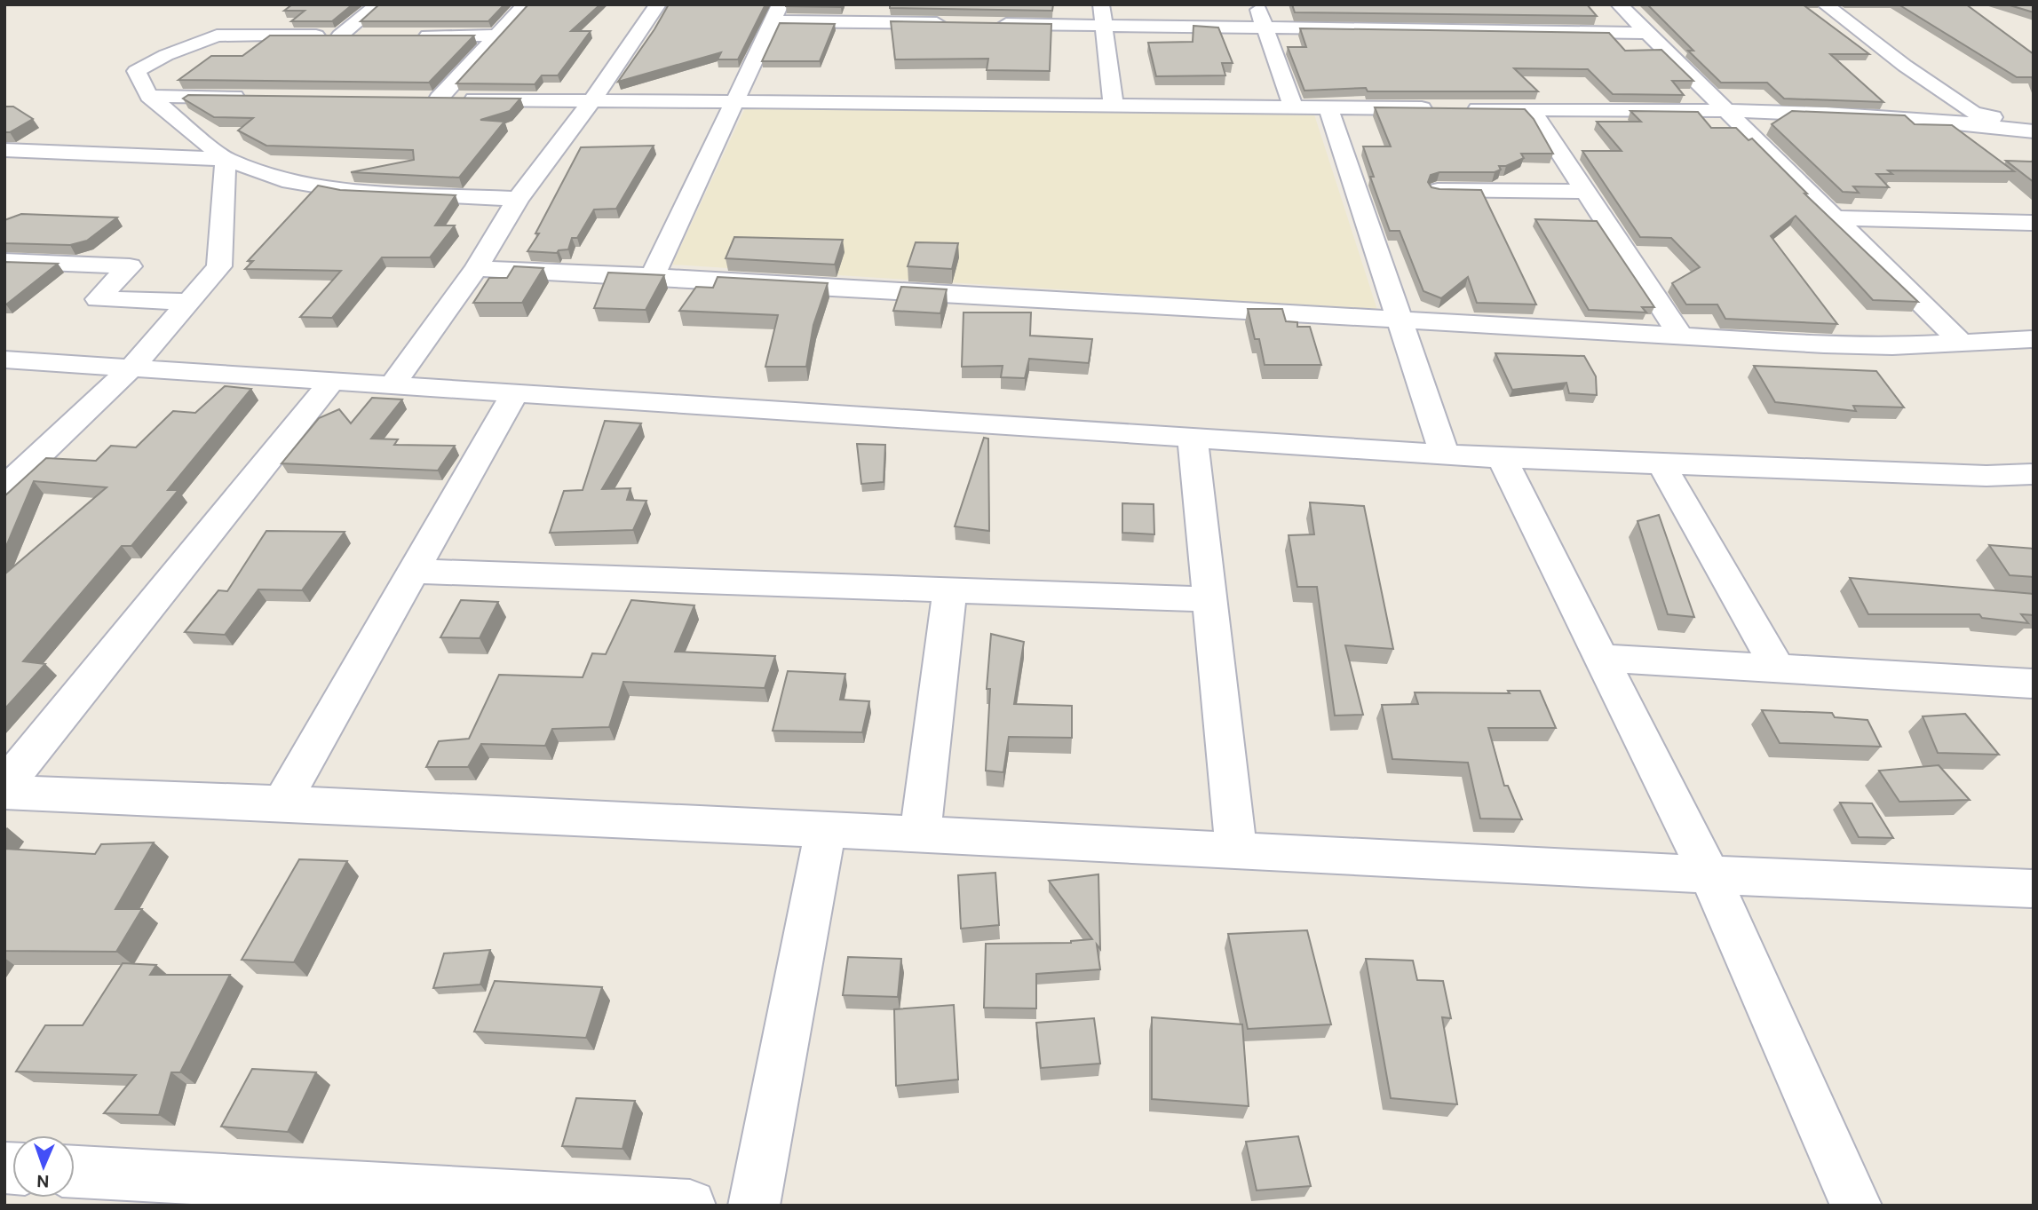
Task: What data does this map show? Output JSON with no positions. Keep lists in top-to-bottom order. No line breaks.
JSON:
{"north":"bottom"}
